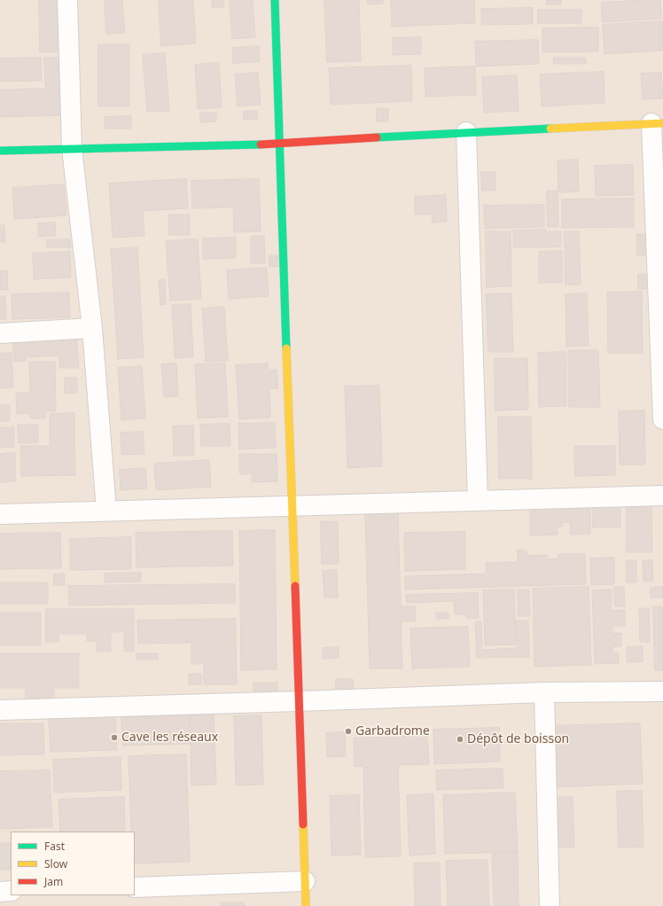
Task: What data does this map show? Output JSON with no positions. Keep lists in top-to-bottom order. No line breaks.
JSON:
{"places":["Garbadrome","Cave les réseaux","Dépôt de boisson"],"legend":["Fast","Slow","Jam"]}
